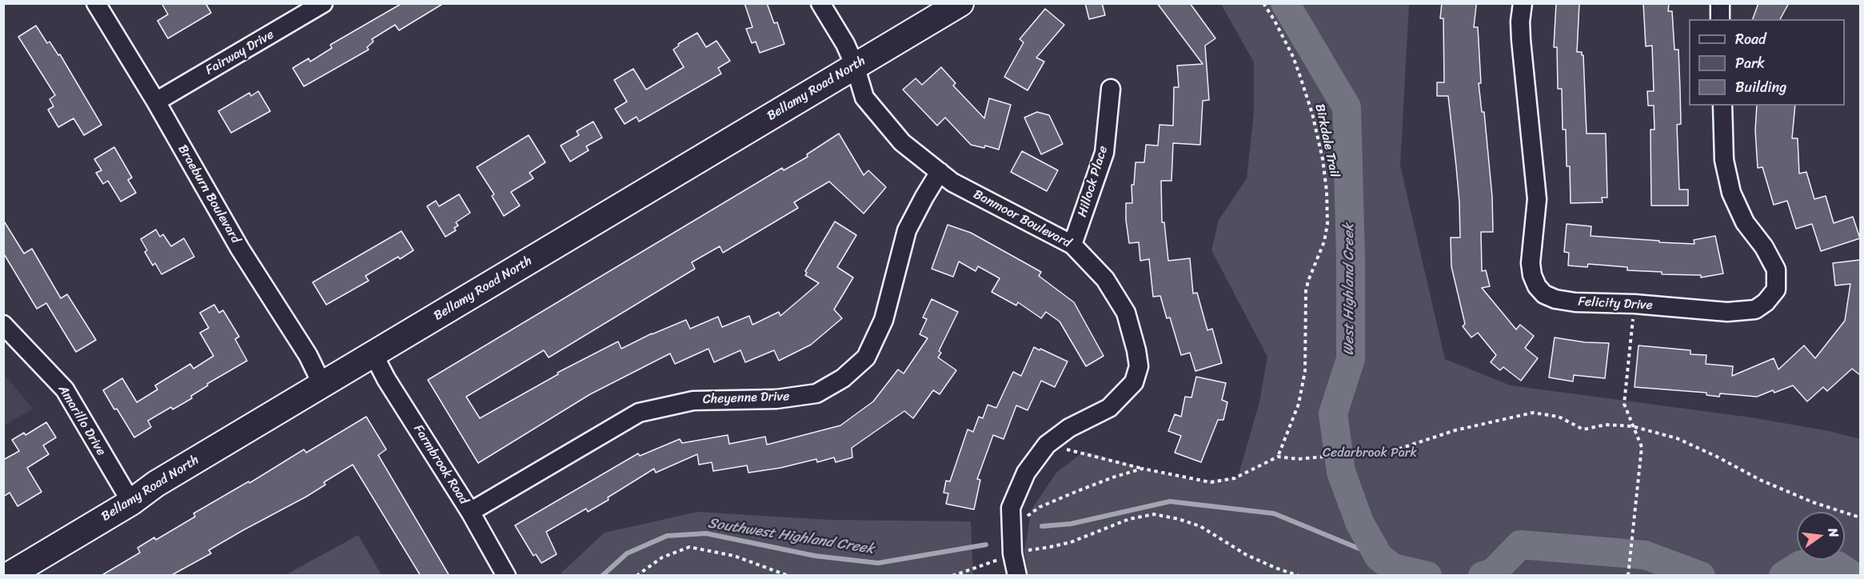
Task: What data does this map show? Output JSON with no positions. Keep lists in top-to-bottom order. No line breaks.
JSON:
{"streets":{"street":["Fairway Drive","Bellamy Road North","Hillock Place","Braeburn Boulevard","Banmoor Boulevard","Felicity Drive","Cheyenne Drive","Amarillo Drive","Farmbrook Road"],"path":["Birkdale Trail"]},"crossings":[["Fairway Drive","Braeburn Boulevard"],["Bellamy Road North","Braeburn Boulevard"],["Bellamy Road North","Banmoor Boulevard"],["Bellamy Road North","Amarillo Drive"],["Bellamy Road North","Farmbrook Road"],["Hillock Place","Banmoor Boulevard"],["Banmoor Boulevard","Cheyenne Drive"],["Cheyenne Drive","Farmbrook Road"]],"water":["West Highland Creek","Southwest Highland Creek"],"parks":["Cedarbrook Park"],"legend":["Road","Park","Building"],"north":"right"}
